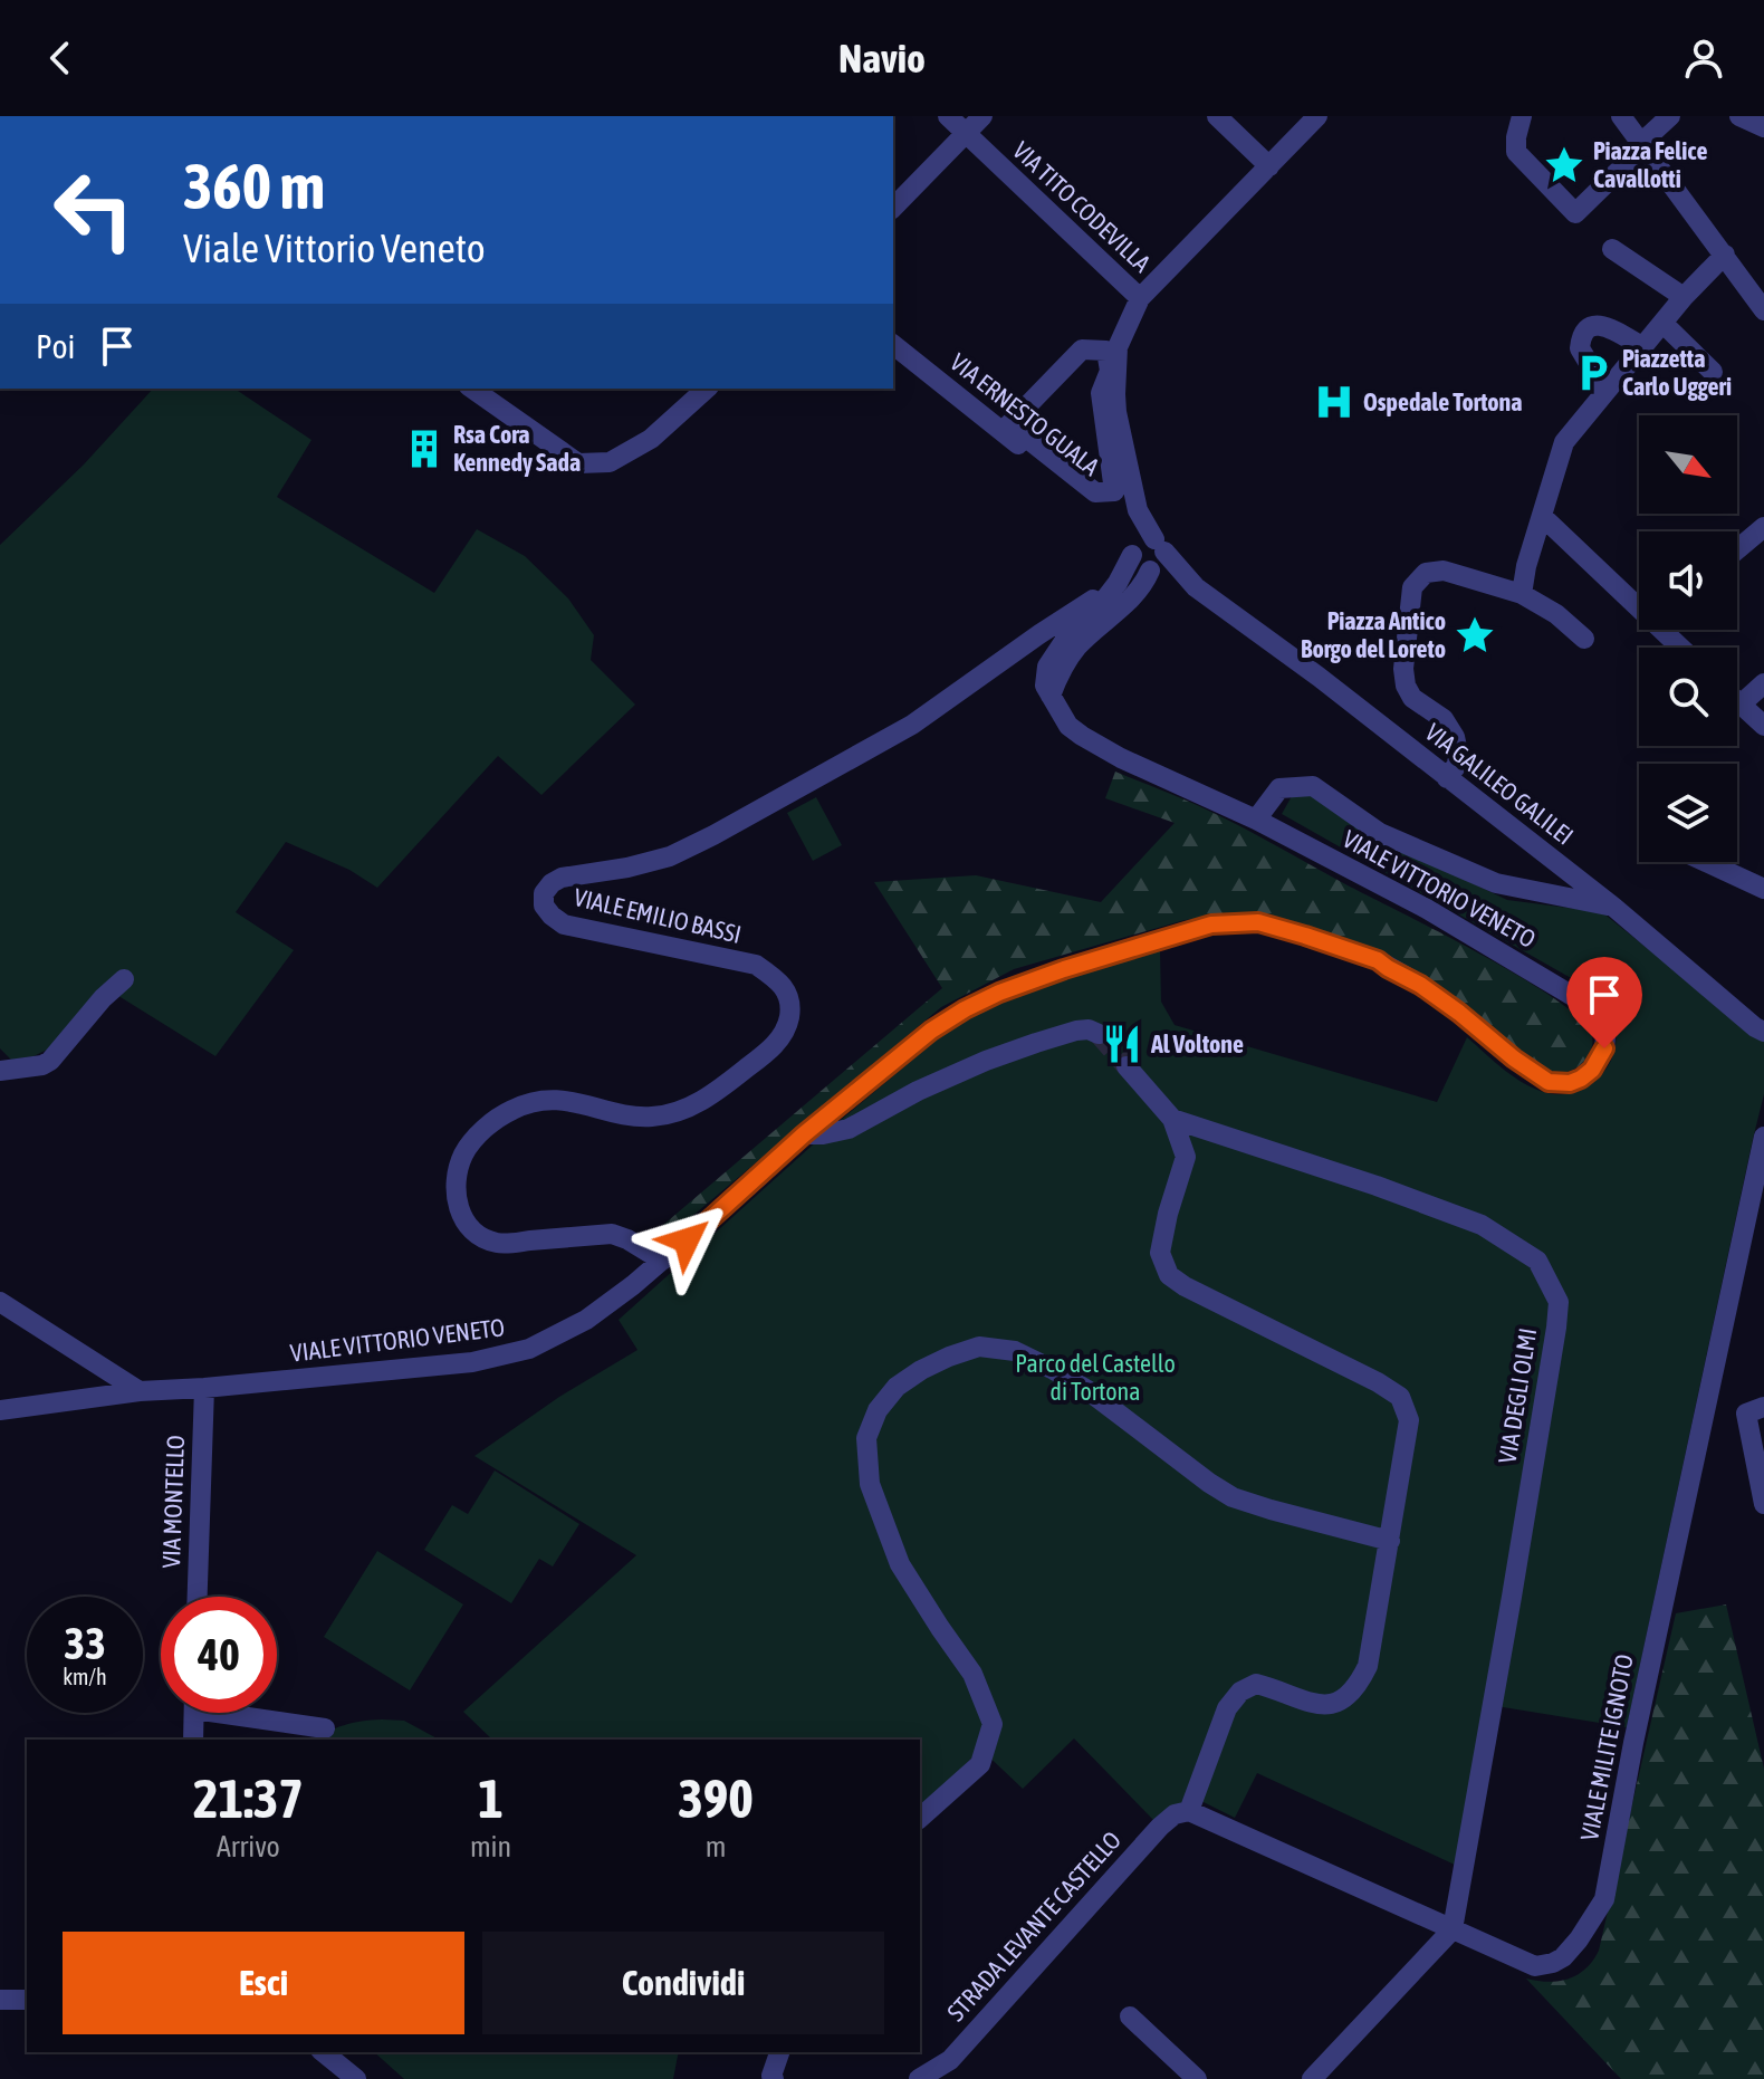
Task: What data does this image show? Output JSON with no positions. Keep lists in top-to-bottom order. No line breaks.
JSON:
{"streets":{"street":["VIA TITO CODEVILLA","VIA ERNESTO GUALA","VIA GALILEO GALILEI","VIALE VITTORIO VENETO","VIALE EMILIO BASSI","VIA DEGLI OLMI","VIA MONTELLO","VIALE MILITE IGNOTO","STRADA LEVANTE CASTELLO"]},"crossings":[["VIALE VITTORIO VENETO","VIALE EMILIO BASSI"],["VIALE VITTORIO VENETO","VIA MONTELLO"],["VIA DEGLI OLMI","VIALE MILITE IGNOTO"],["VIALE MILITE IGNOTO","STRADA LEVANTE CASTELLO"]],"parks":["Parco del Castello di Tortona"],"places":{"place":["Piazza Felice Cavallotti","Piazza Antico Borgo del Loreto"],"parking":["Piazzetta Carlo Uggeri"],"hospital":["Ospedale Tortona"],"building":["Rsa Cora Kennedy Sada"],"restaurant":["Al Voltone"]},"north":"bottom right","page":{"header":"Navio","turn":["360 m","Viale Vittorio Veneto"],"then":"Poi","speed":"33 km/h","limit":"40","eta":["21:37","Arrivo","1","min","390","m"],"buttons":["Esci","Condividi"]}}
